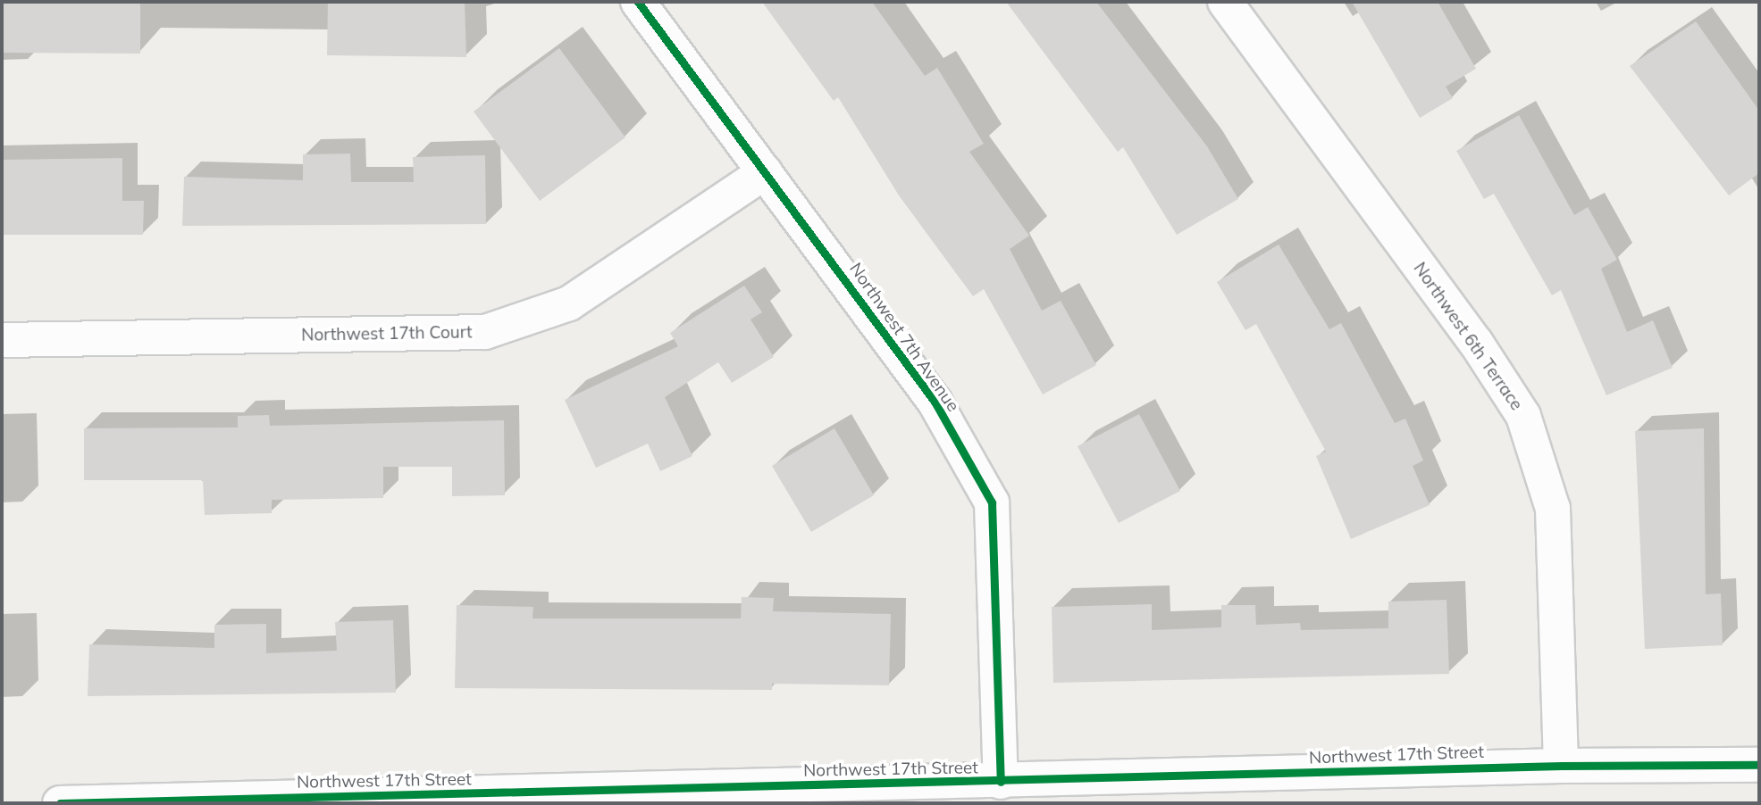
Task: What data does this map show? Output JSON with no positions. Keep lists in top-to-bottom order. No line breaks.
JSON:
{"streets":{"street":["Northwest 17th Court","Northwest 6th Terrace","Northwest 7th Avenue","Northwest 17th Street"]},"crossings":[["Northwest 17th Court","Northwest 7th Avenue"],["Northwest 6th Terrace","Northwest 17th Street"],["Northwest 7th Avenue","Northwest 17th Street"]]}
